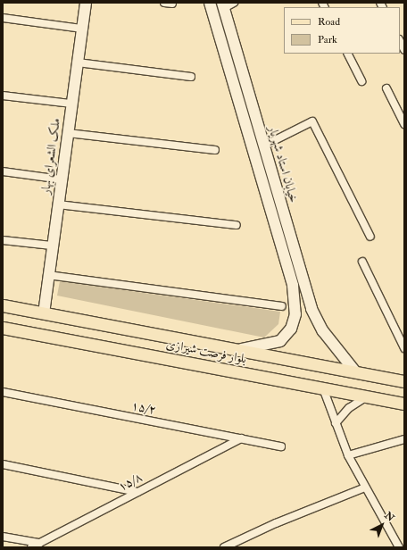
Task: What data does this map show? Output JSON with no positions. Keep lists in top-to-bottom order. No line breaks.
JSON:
{"streets":{"main road":["بلوار فرصت شیرازی"],"street":["ملک الشعرای بهار","خیابان استاد شهریار","۱۵/۲","۱۵/۸"]},"crossings":[["ملک الشعرای بهار","بلوار فرصت شیرازی"],["خیابان استاد شهریار","بلوار فرصت شیرازی"],["۱۵/۲","۱۵/۸"]],"legend":["Road","Park"],"north":"top right"}
